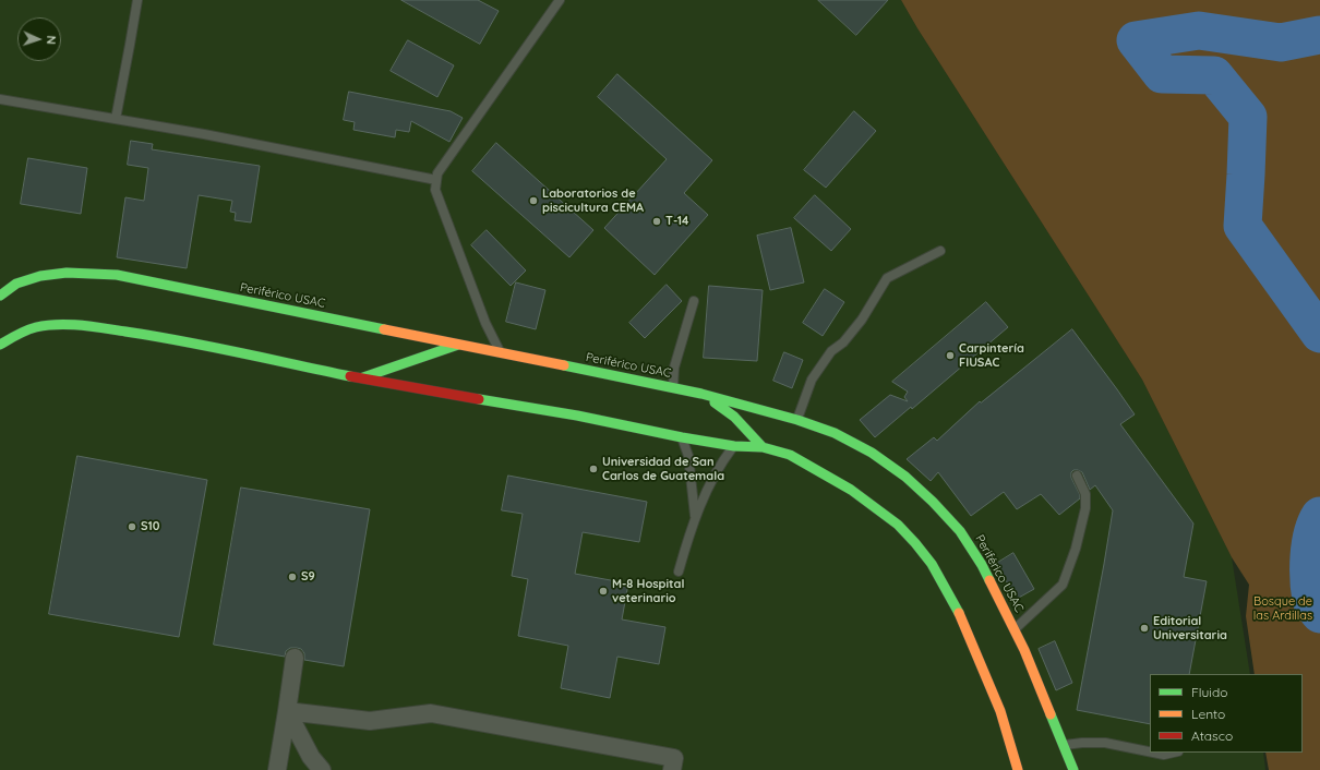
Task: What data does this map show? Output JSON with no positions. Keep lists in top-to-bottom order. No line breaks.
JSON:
{"streets":{"street":["Periférico USAC"]},"parks":["Bosque de las Ardillas"],"places":["Laboratorios de piscicultura CEMA","T-14","Carpintería FIUSAC","Universidad de San Carlos de Guatemala","S10","S9","M-8 Hospital veterinario","Editorial Universitaria"],"legend":["Fluido","Lento","Atasco"],"north":"right"}
